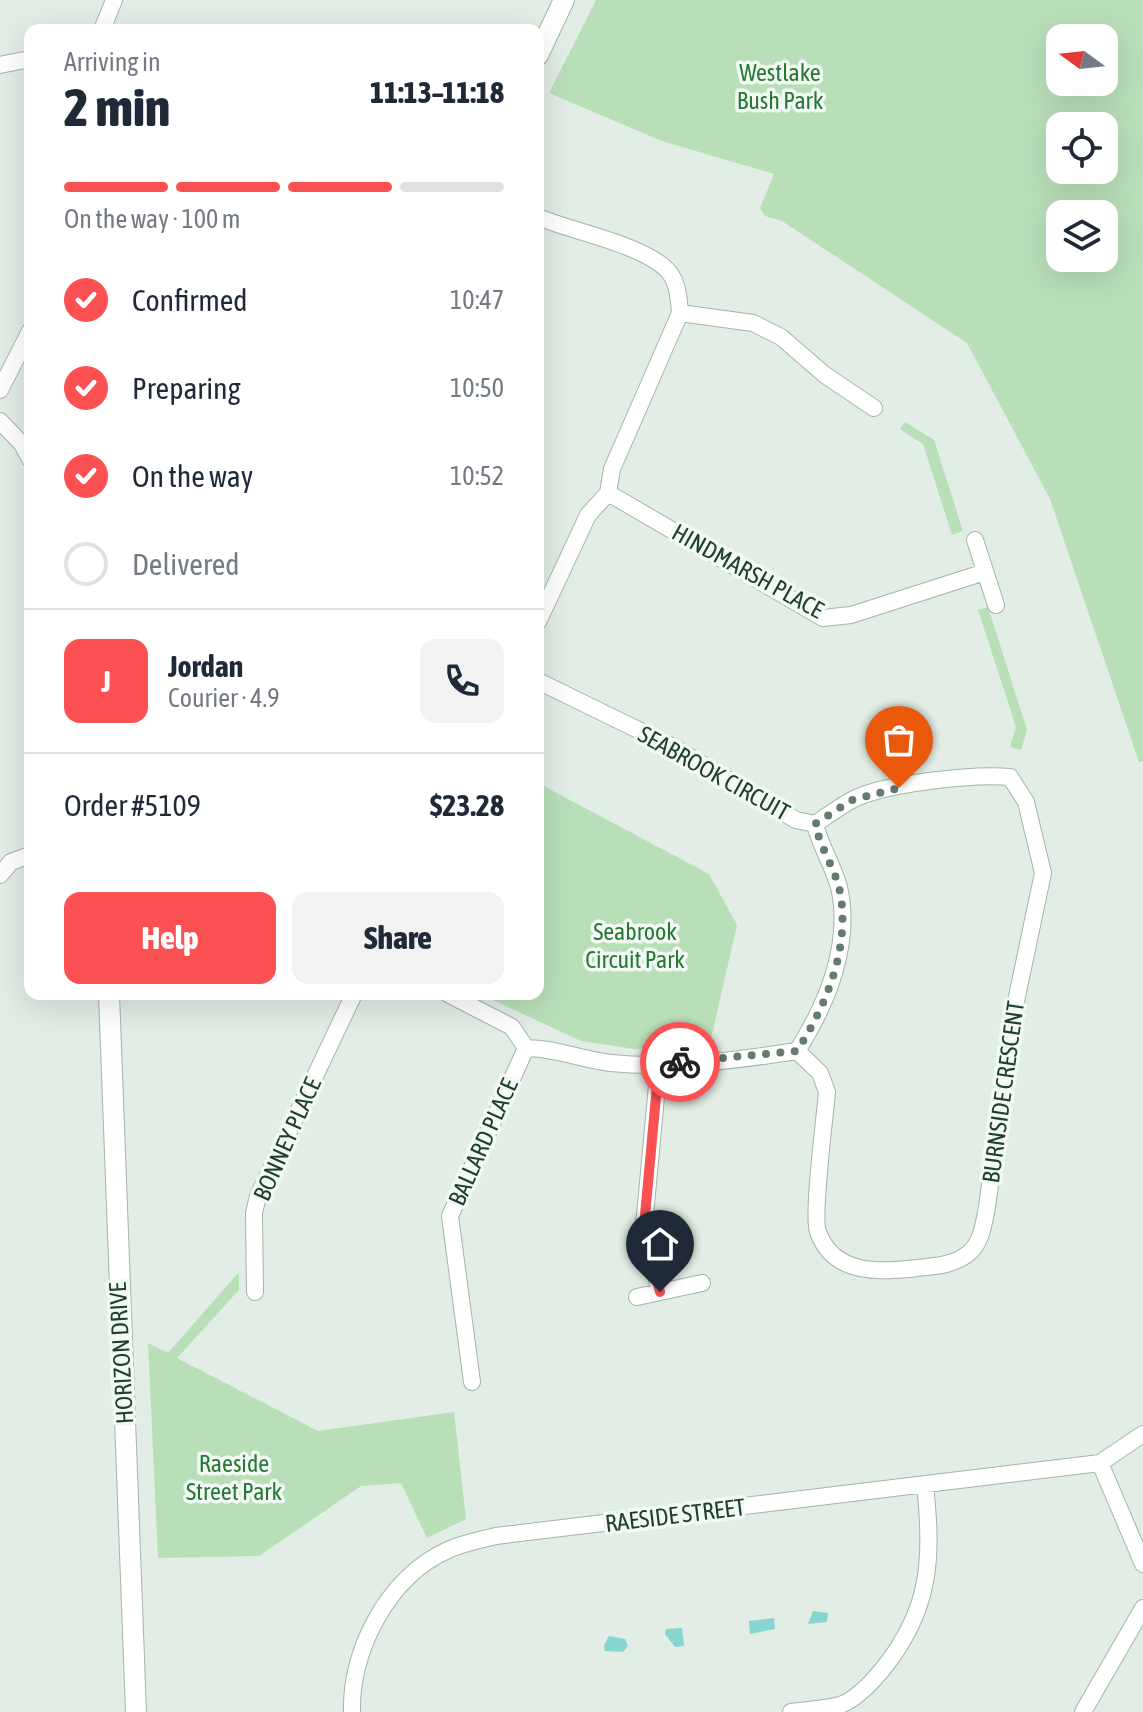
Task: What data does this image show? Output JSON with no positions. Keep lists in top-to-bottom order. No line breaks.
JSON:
{"streets":{"street":["HINDMARSH PLACE","SEABROOK CIRCUIT","BURNSIDE CRESCENT","BONNEY PLACE","BALLARD PLACE","HORIZON DRIVE","RAESIDE STREET"]},"crossings":[["SEABROOK CIRCUIT","BURNSIDE CRESCENT"]],"parks":["Westlake Bush Park","Seabrook Circuit Park","Raeside Street Park"],"north":"left","page":{"heading":["2 min","Arriving in","11:13–11:18"],"panel":["Jordan","Courier · 4.9","Order #5109","$23.28"],"bar":"On the way · 100 m","list":[["Confirmed","10:47"],["Preparing","10:50"],["On the way","10:52"],"Delivered"],"round":"J","buttons":["Help","Share"]}}
